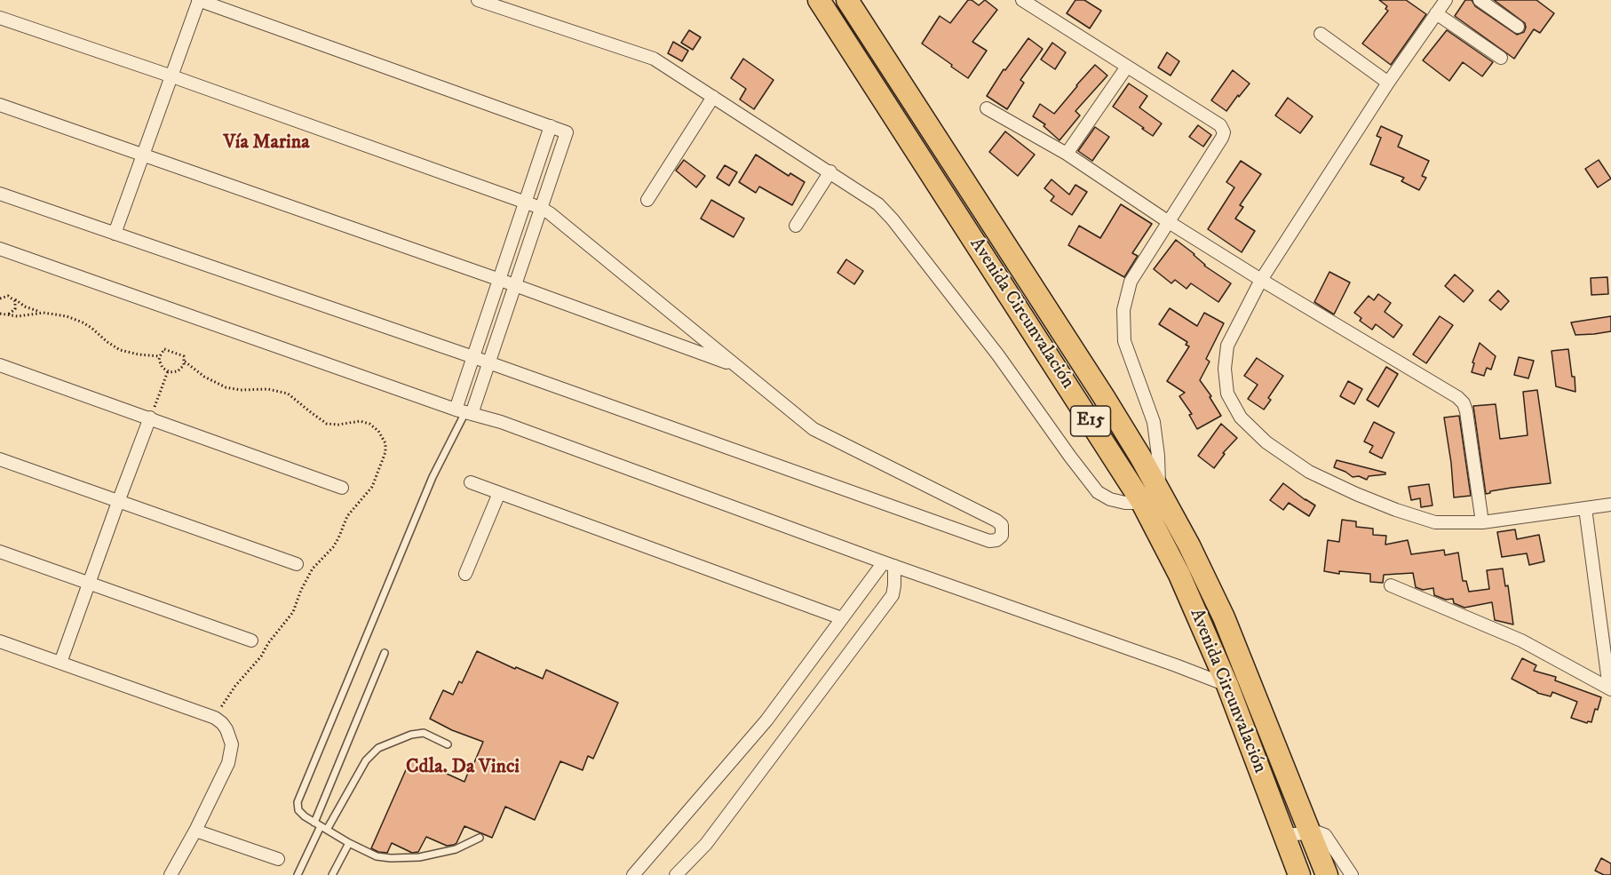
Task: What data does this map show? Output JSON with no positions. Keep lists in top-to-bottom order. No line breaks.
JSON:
{"streets":{"highway":["Avenida Circunvalación","E15"]},"districts":["Vía Marina","Cdla. Da Vinci"]}
